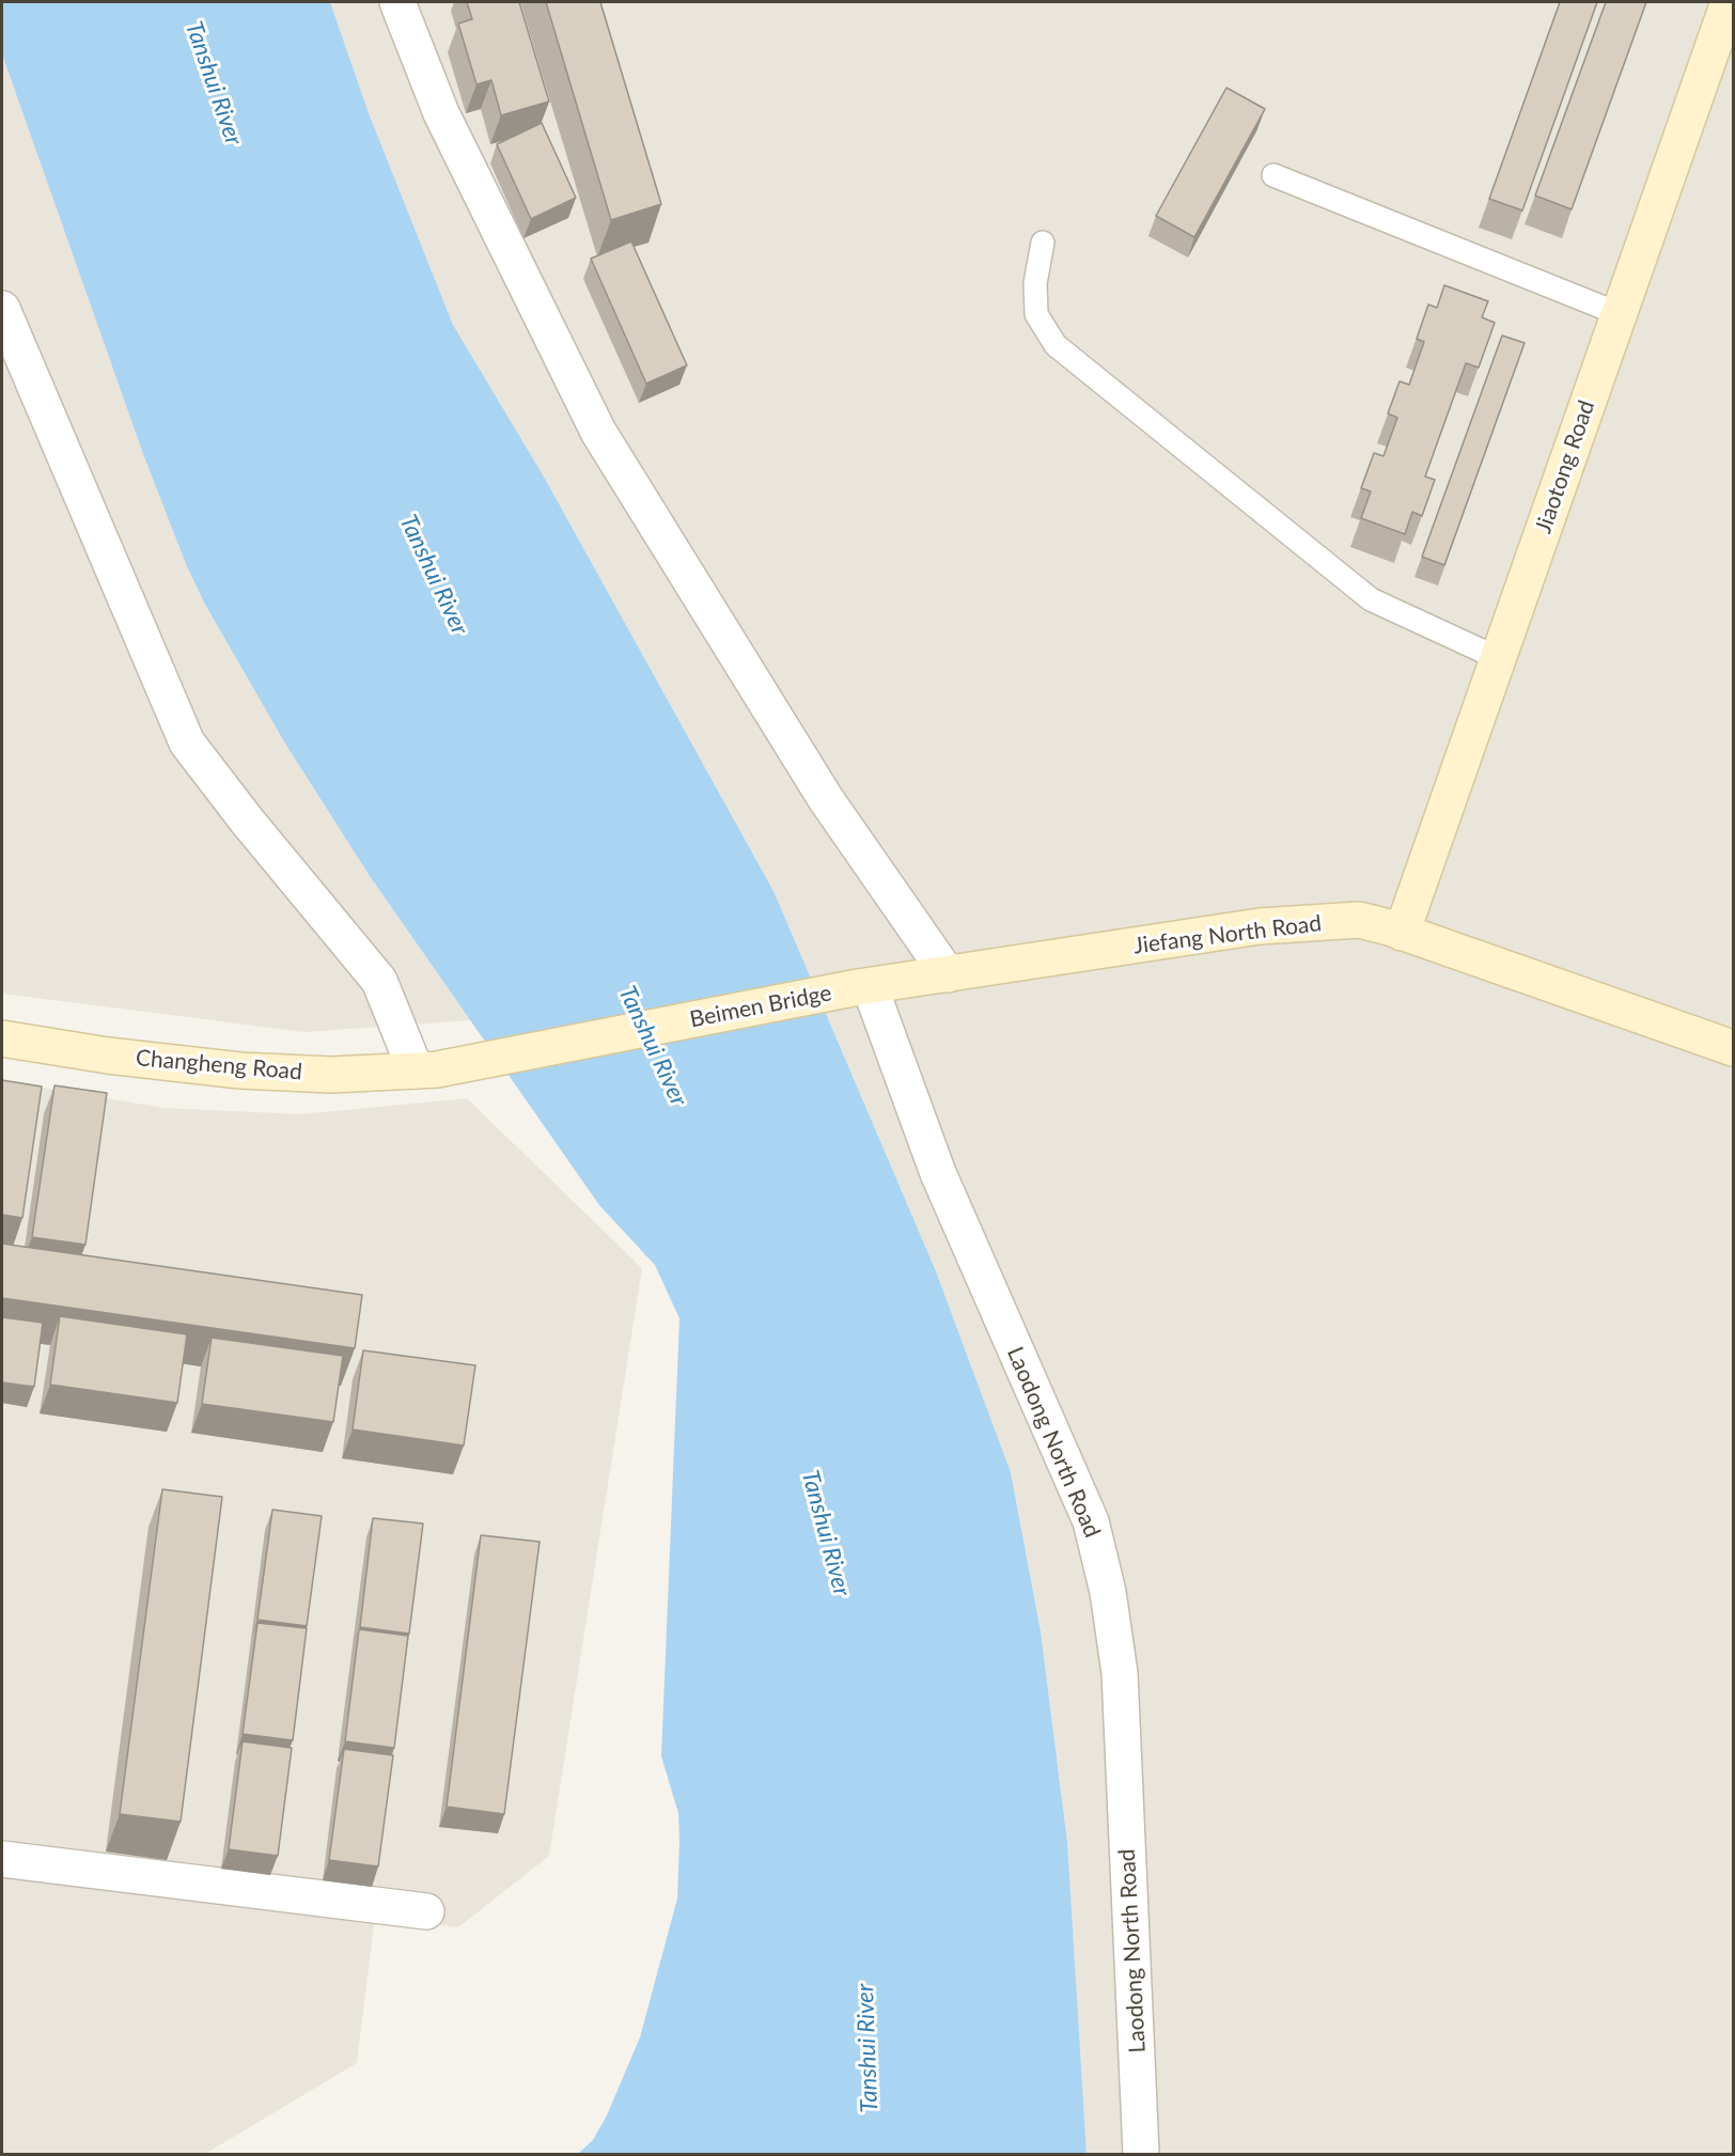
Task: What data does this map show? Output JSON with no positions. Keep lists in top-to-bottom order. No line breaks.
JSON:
{"streets":{"street":["Jiaotong Road","Jiefang North Road","Beimen Bridge","Changheng Road","Laodong North Road"]},"crossings":[["Jiaotong Road","Jiefang North Road"],["Jiefang North Road","Beimen Bridge"],["Jiefang North Road","Laodong North Road"],["Beimen Bridge","Changheng Road"],["Beimen Bridge","Laodong North Road"]],"water":["Tanshui River"]}
